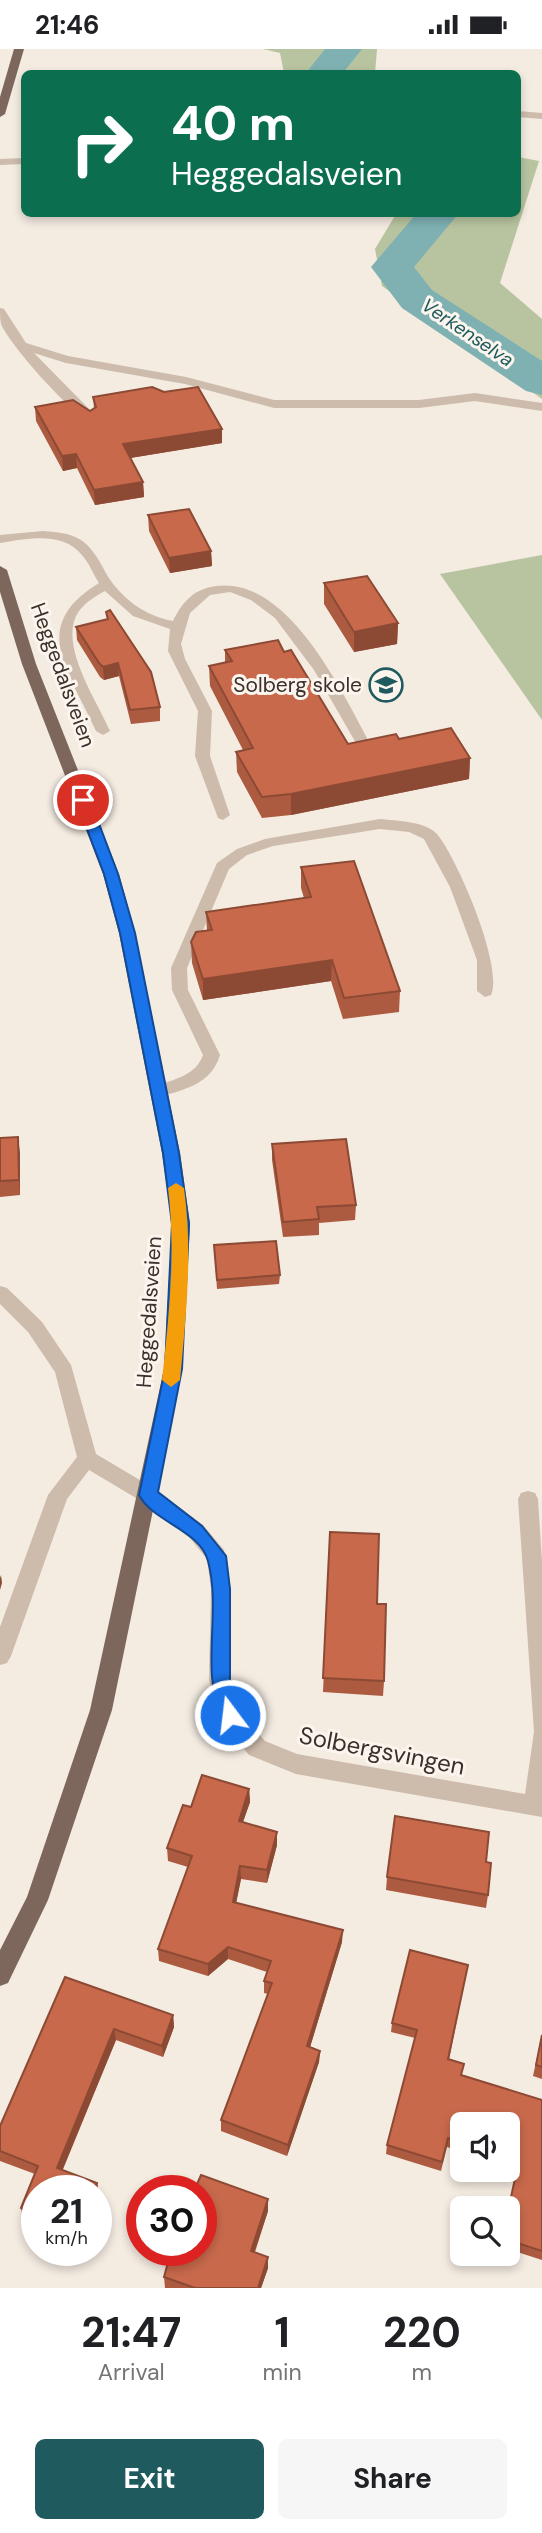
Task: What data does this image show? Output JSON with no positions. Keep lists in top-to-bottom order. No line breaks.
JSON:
{"streets":{"main road":["Heggedalsveien"],"street":["Solbergsvingen"]},"crossings":[["Heggedalsveien","Solbergsvingen"]],"water":["Verkenselva"],"places":{"school or university":["Solberg skole"]},"page":{"status":"21:46","turn":["40 m","Heggedalsveien"],"speed":"21 km/h","limit":"30","eta":["21:47","Arrival","1","min","220","m"],"buttons":["Exit","Share"]}}
